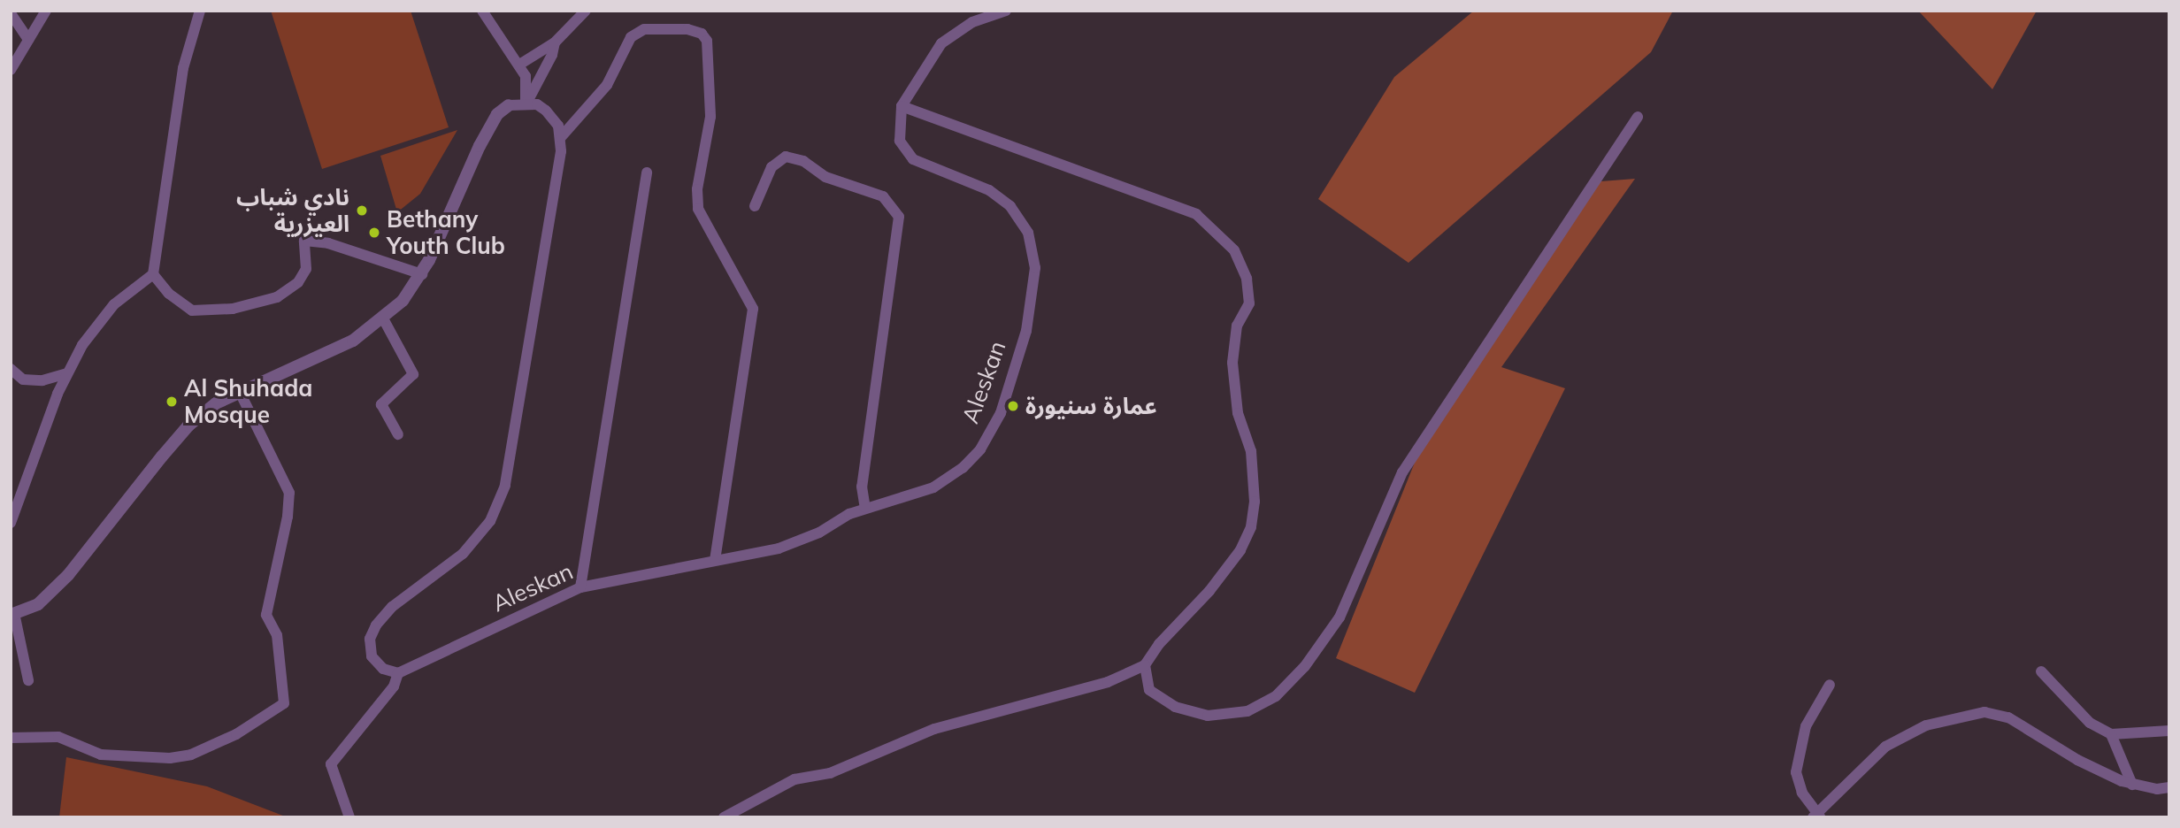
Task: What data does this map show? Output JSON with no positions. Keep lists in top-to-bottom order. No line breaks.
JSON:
{"streets":{"street":["Aleskan"]},"places":["نادي شباب العيزرية","Bethany Youth Club","Al Shuhada Mosque","عمارة سنيورة"]}
